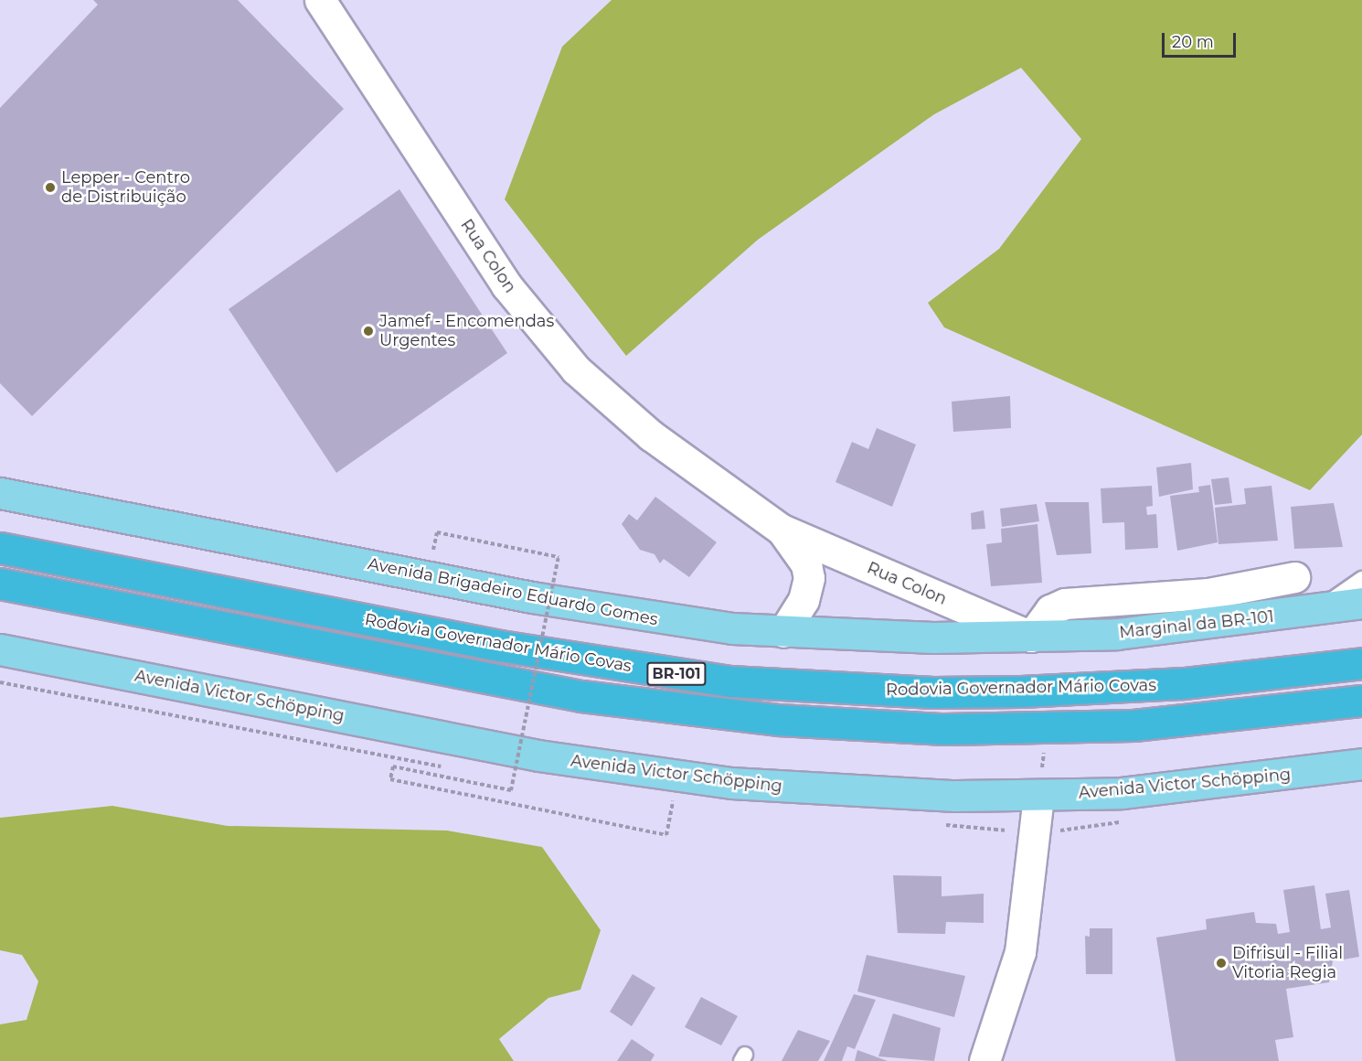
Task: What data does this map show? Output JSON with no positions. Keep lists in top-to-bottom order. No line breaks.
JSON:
{"streets":{"highway":["Rodovia Governador Mário Covas","BR-101"],"main road":["Avenida Brigadeiro Eduardo Gomes","Marginal da BR-101","Avenida Victor Schöpping"],"street":["Rua Colon"]},"crossings":[["Rua Colon","Avenida Brigadeiro Eduardo Gomes"],["Rua Colon","Marginal da BR-101"],["Avenida Brigadeiro Eduardo Gomes","Marginal da BR-101"]],"places":["Lepper - Centro de Distribuição","Jamef - Encomendas Urgentes","Difrisul - Filial Vitoria Regia"],"scale_bar":"20 m"}
